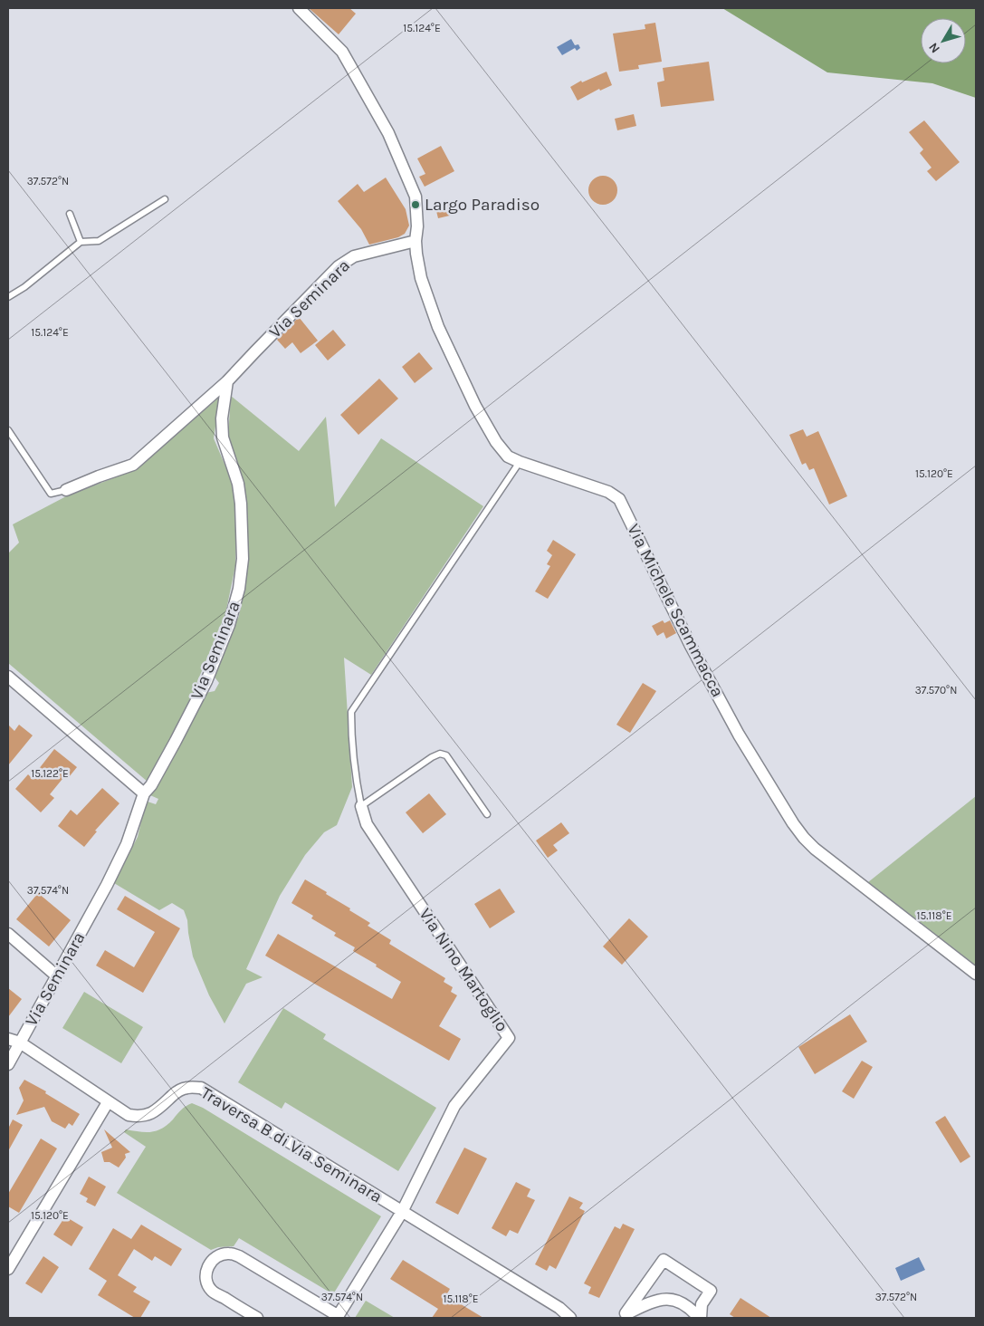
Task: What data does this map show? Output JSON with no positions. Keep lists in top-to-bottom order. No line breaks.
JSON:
{"streets":{"street":["Via Seminara","Via Michele Scammacca","Via Nino Martoglio","Traversa B di Via Seminara"]},"crossings":[["Via Seminara","Via Michele Scammacca"],["Via Seminara","Traversa B di Via Seminara"],["Via Nino Martoglio","Traversa B di Via Seminara"]],"places":["Largo Paradiso"],"north":"bottom left","coordinates":["15.124°E","37.572°N","15.120°E","37.570°N","15.122°E","37.574°N","15.118°E"]}
